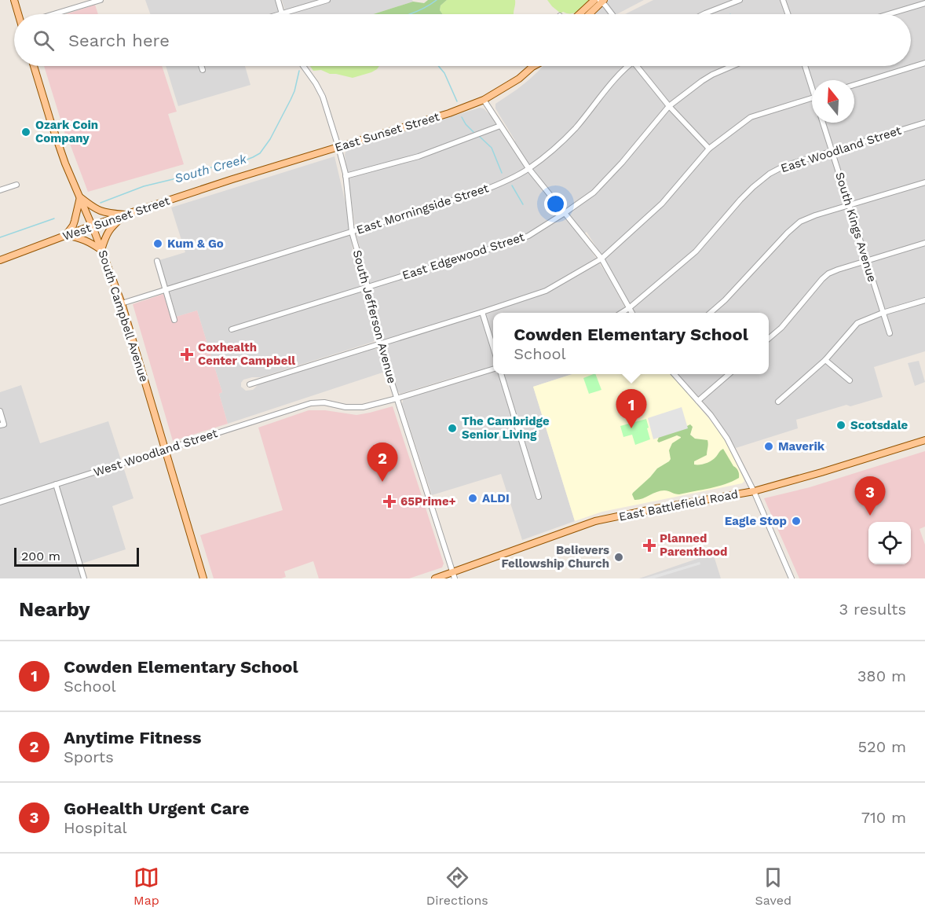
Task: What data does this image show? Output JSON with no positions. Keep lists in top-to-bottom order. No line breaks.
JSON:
{"streets":{"main road":["East Sunset Street","West Sunset Street","South Campbell Avenue","East Battlefield Road"],"street":["East Woodland Street","East Morningside Street","South Kings Avenue","East Edgewood Street","South Jefferson Avenue","West Woodland Street"]},"crossings":[["East Sunset Street","West Sunset Street"],["East Sunset Street","South Jefferson Avenue"],["East Woodland Street","South Kings Avenue"],["East Morningside Street","South Campbell Avenue"],["East Morningside Street","South Jefferson Avenue"],["West Sunset Street","South Campbell Avenue"],["East Edgewood Street","South Jefferson Avenue"],["South Campbell Avenue","West Woodland Street"],["South Jefferson Avenue","West Woodland Street"],["South Jefferson Avenue","East Battlefield Road"]],"water":["South Creek"],"places":{"other":["Ozark Coin Company","Kum & Go","Scotsdale","The Cambridge Senior Living","Maverik","ALDI","Eagle Stop","Believers Fellowship Church"],"health":["Coxhealth Center Campbell","65Prime+","Planned Parenthood"]},"scale_bar":"200 m","north":"top","page":{"search":"Search here","popup":["Cowden Elementary School","School"],"pins":["1","2","3"],"scale":"200 m","heading":["Nearby","3 results"],"list":[{"mark":"1","name":"Cowden Elementary School","note":"School","value":"380 m"},{"mark":"2","name":"Anytime Fitness","note":"Sports","value":"520 m"},{"mark":"3","name":"GoHealth Urgent Care","note":"Hospital","value":"710 m"}],"nav":["Map","Directions","Saved"]}}
